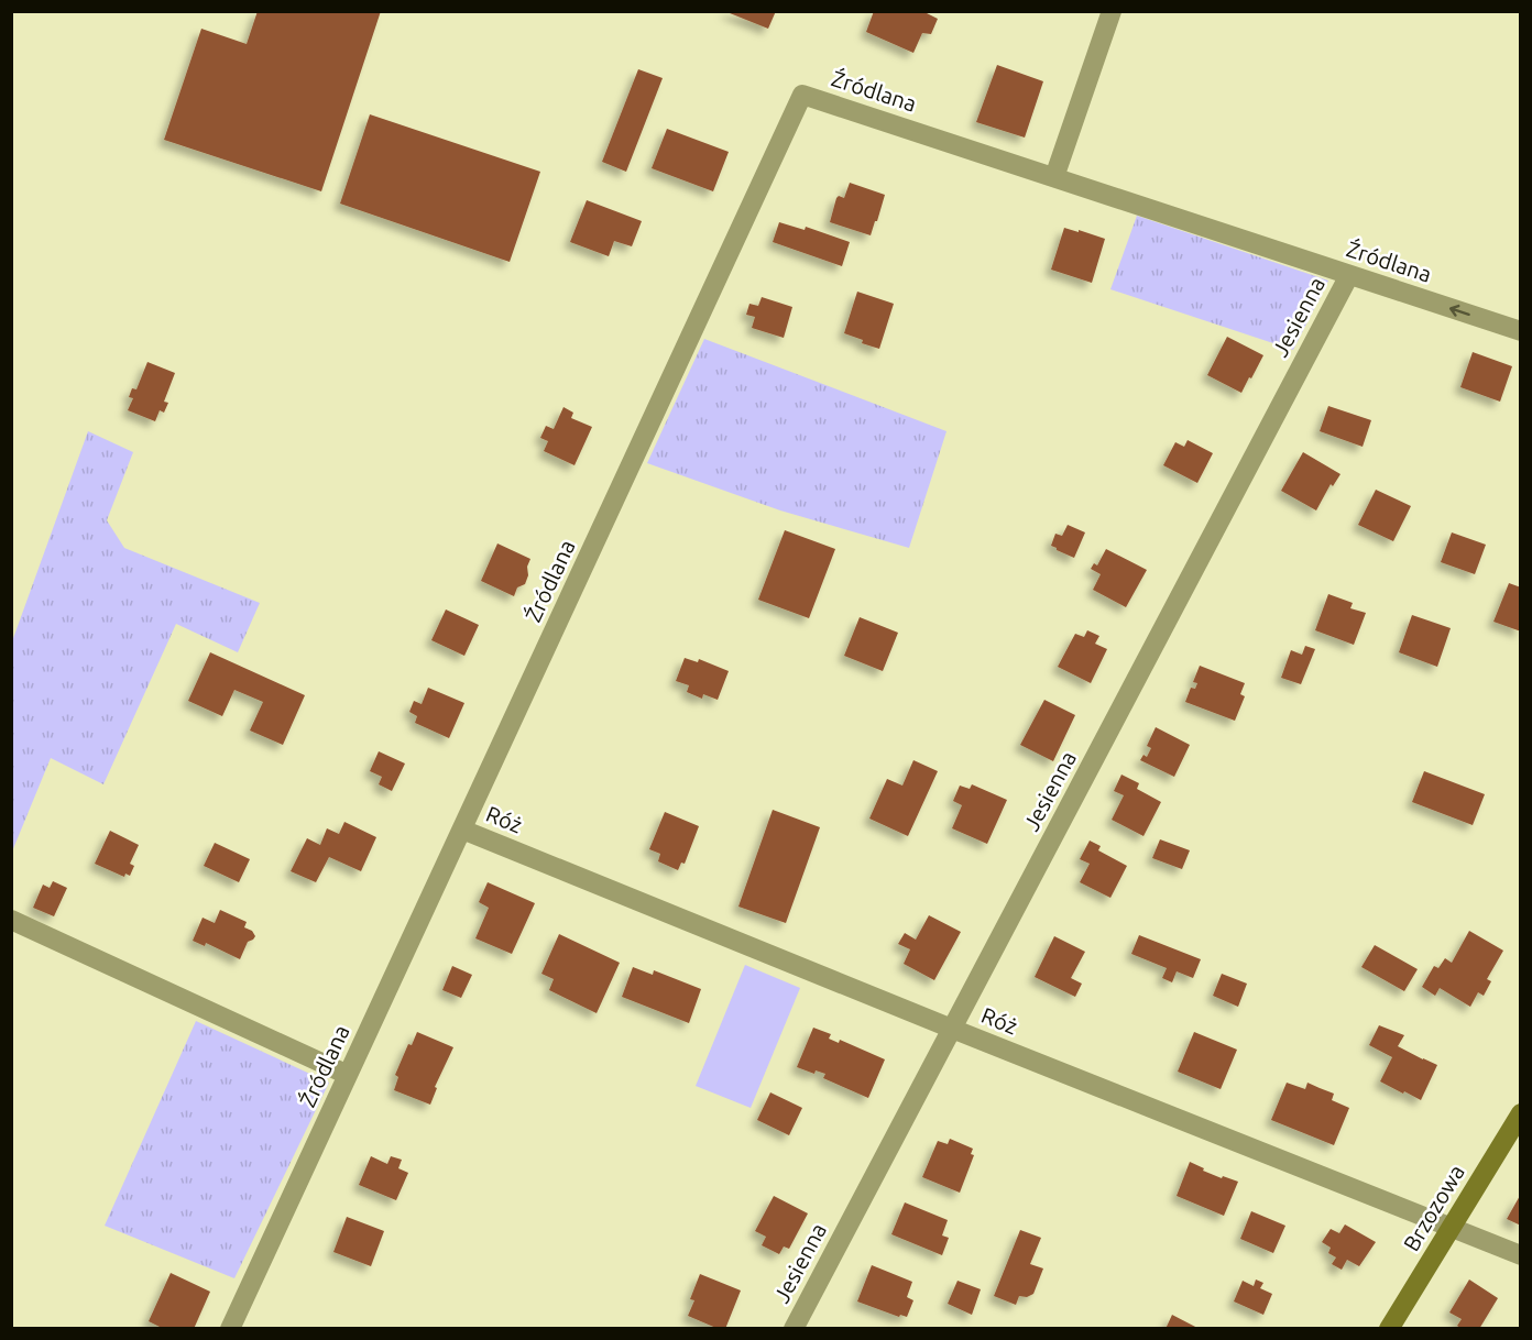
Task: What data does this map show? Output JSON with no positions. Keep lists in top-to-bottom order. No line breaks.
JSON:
{"streets":{"street":["Źródlana","Jesienna","Róż","Brzozowa"]},"crossings":[["Źródlana","Jesienna"],["Źródlana","Róż"],["Jesienna","Róż"],["Róż","Brzozowa"]]}
